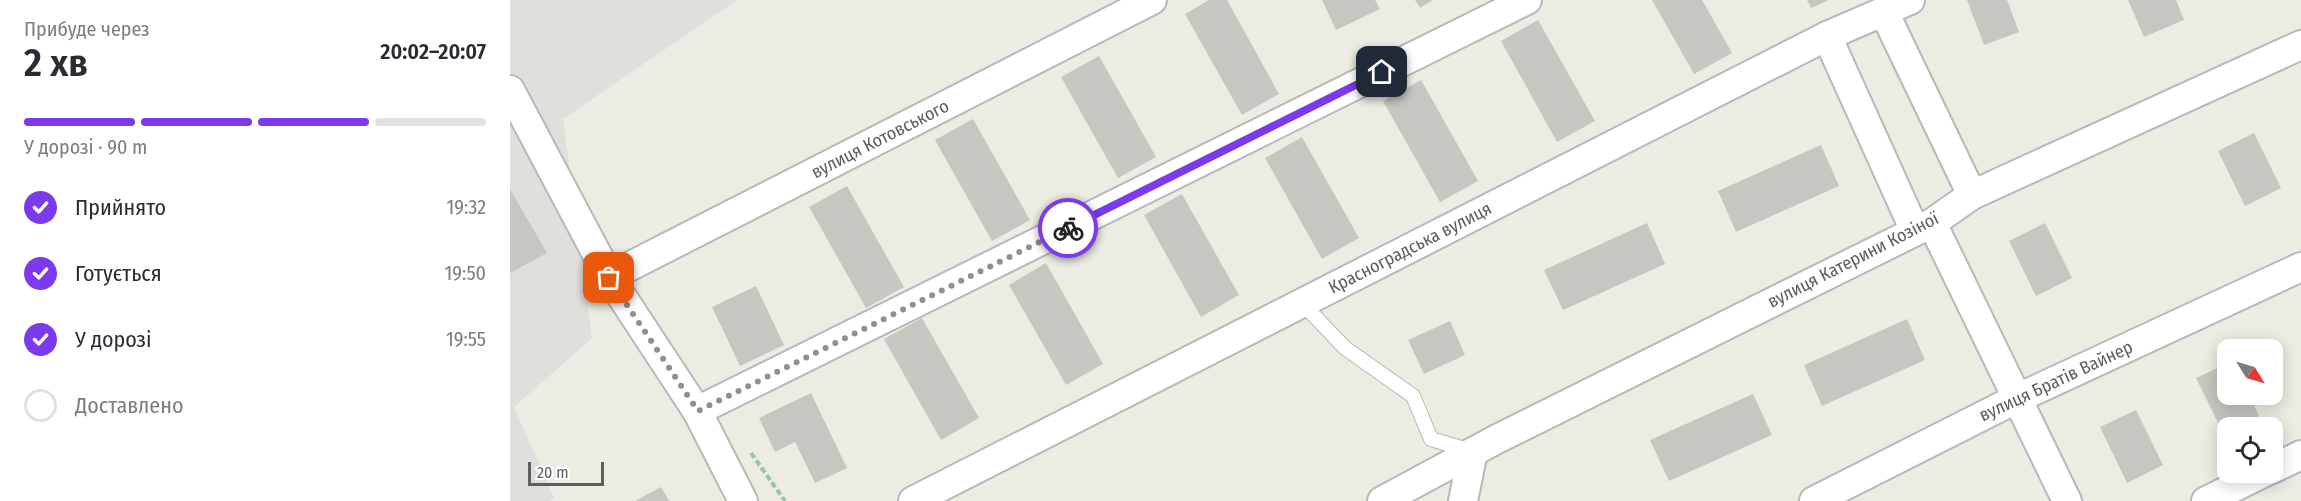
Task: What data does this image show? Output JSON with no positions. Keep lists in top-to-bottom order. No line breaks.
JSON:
{"streets":{"street":["вулиця Котовського","Красноградська вулиця","вулиця Катерини Козіної","вулиця Братів Вайнер"]},"scale_bar":"20 m","north":"bottom right","page":{"heading":["2 хв","Прибуде через","20:02–20:07"],"bar":"У дорозі · 90 m","list":[["Прийнято","19:32"],["Готується","19:50"],["У дорозі","19:55"],"Доставлено"],"scale":"20 m"}}
